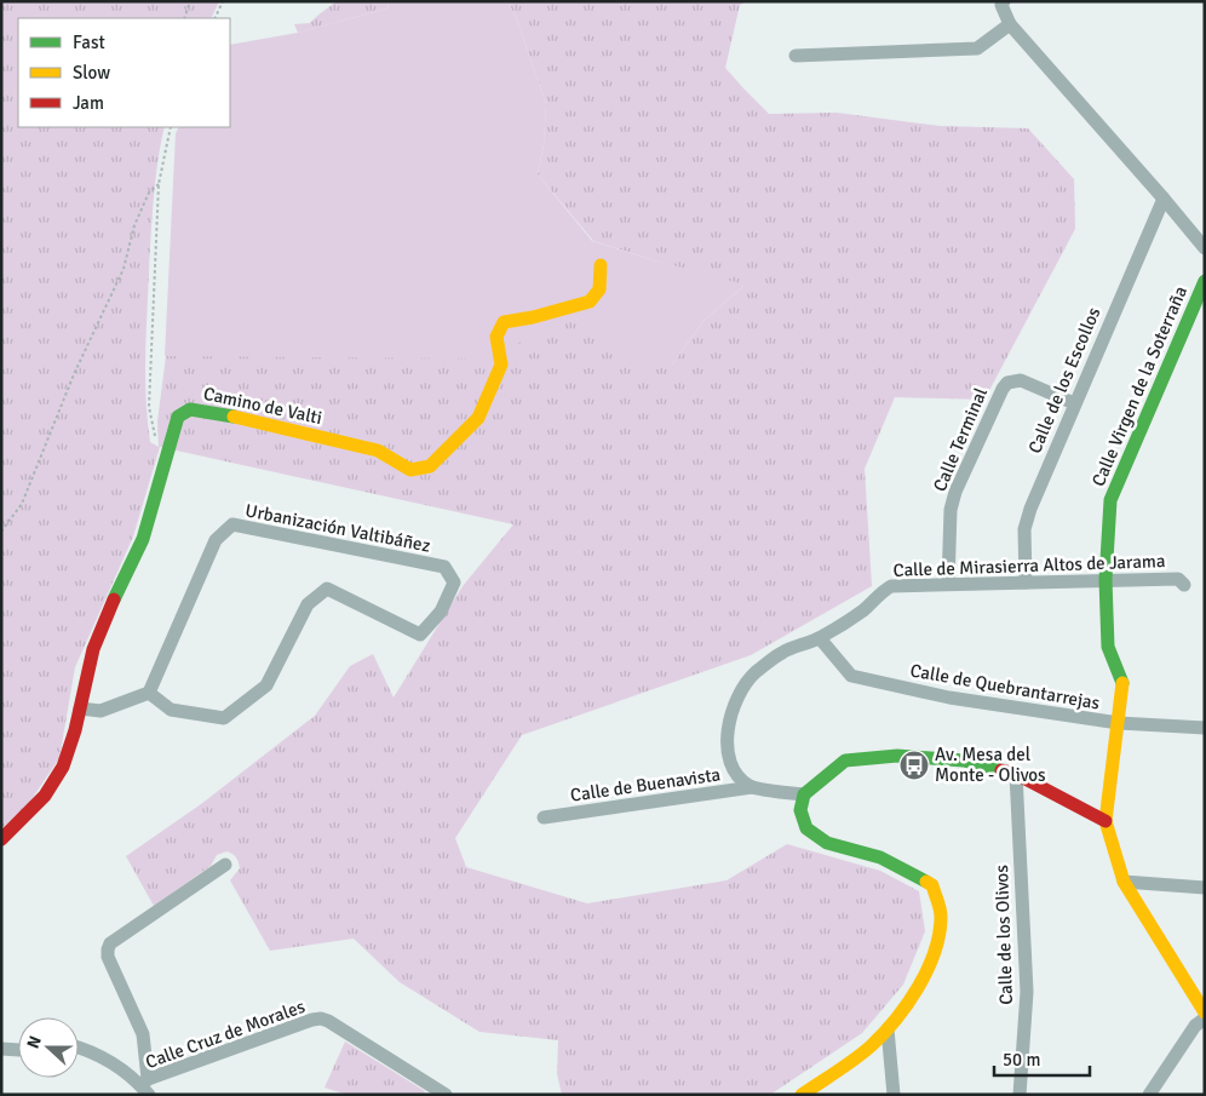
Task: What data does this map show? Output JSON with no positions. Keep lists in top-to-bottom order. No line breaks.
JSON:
{"streets":{"street":["Calle de los Escollos","Calle Virgen de la Soterraña","Camino de Valti","Calle Terminal","Urbanización Valtibáñez","Calle de Mirasierra Altos de Jarama","Calle de Quebrantarrejas","Calle de Buenavista","Calle de los Olivos","Calle Cruz de Morales"]},"crossings":[["Calle de los Escollos","Calle Terminal"],["Calle de los Escollos","Calle de Mirasierra Altos de Jarama"],["Calle Virgen de la Soterraña","Calle de Mirasierra Altos de Jarama"],["Calle Virgen de la Soterraña","Calle de Quebrantarrejas"],["Calle Terminal","Calle de Mirasierra Altos de Jarama"],["Calle de Mirasierra Altos de Jarama","Calle de Quebrantarrejas"],["Calle de Mirasierra Altos de Jarama","Calle de Buenavista"]],"places":{"bus stop":["Av. Mesa del Monte - Olivos"]},"legend":["Fast","Slow","Jam"],"scale_bar":"50 m","north":"left"}
